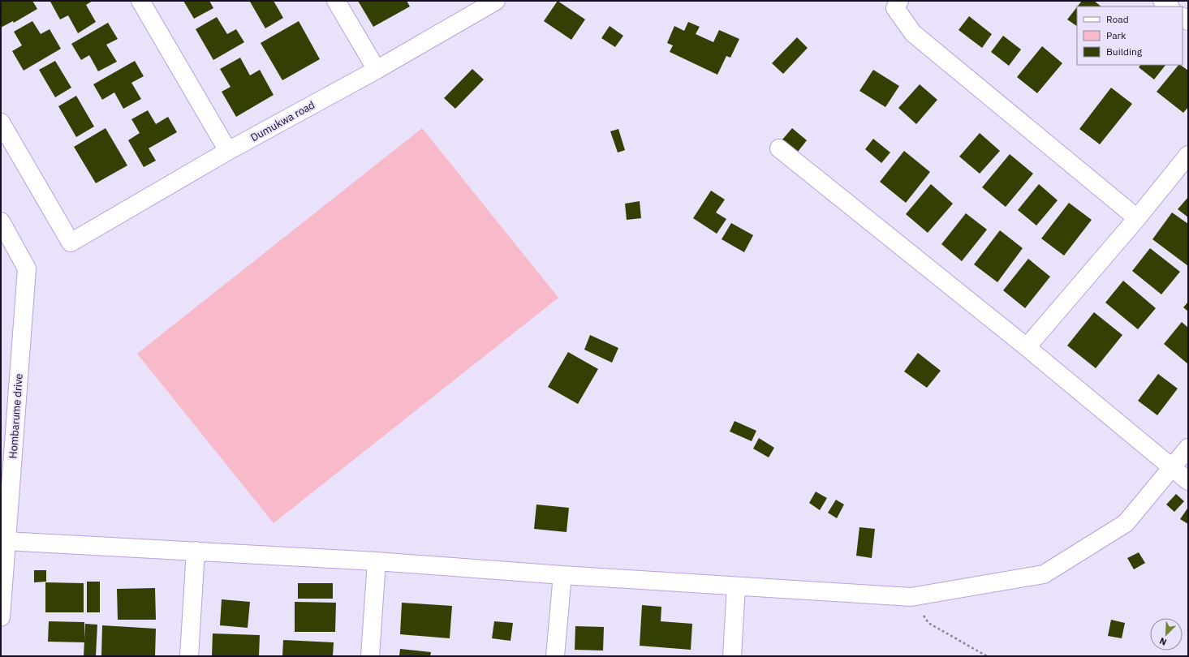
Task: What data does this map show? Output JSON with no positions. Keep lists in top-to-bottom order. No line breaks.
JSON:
{"streets":{"street":["Dumukwa road","Hombarume drive"]},"legend":["Road","Park","Building"],"north":"bottom left"}
